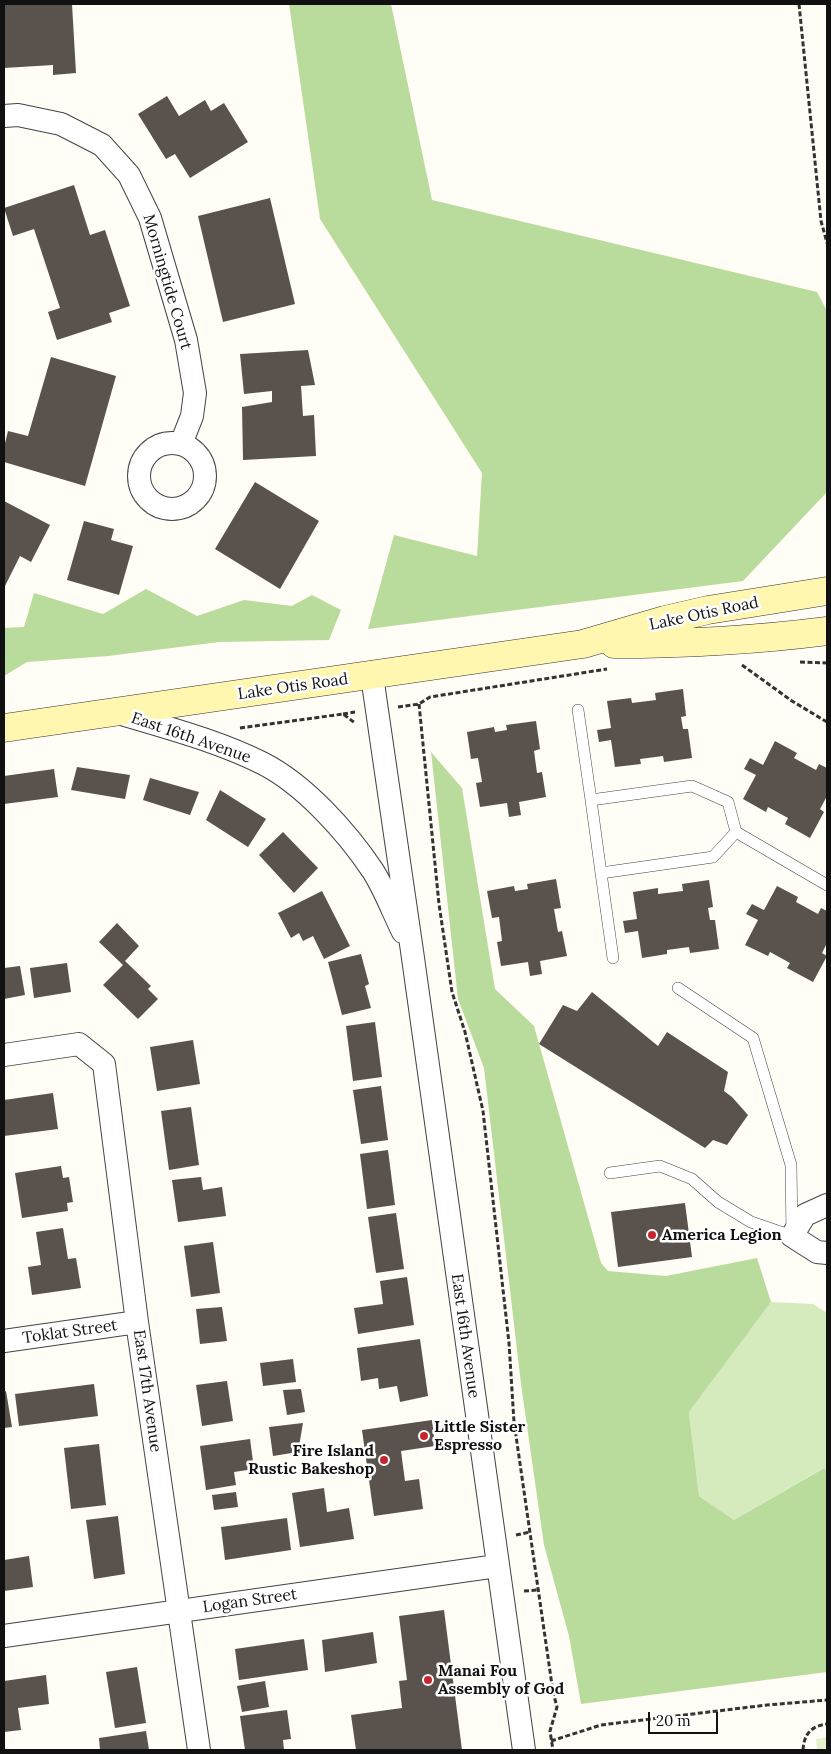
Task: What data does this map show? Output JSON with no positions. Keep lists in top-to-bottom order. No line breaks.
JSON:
{"streets":{"main road":["Lake Otis Road"],"street":["Morningtide Court","East 16th Avenue","Toklat Street","East 17th Avenue","Logan Street"]},"crossings":[["Lake Otis Road","East 16th Avenue"],["East 16th Avenue","Logan Street"],["Toklat Street","East 17th Avenue"],["East 17th Avenue","Logan Street"]],"places":["America Legion","Little Sister Espresso","Fire Island Rustic Bakeshop","Manai Fou Assembly of God"],"scale_bar":"20 m"}
